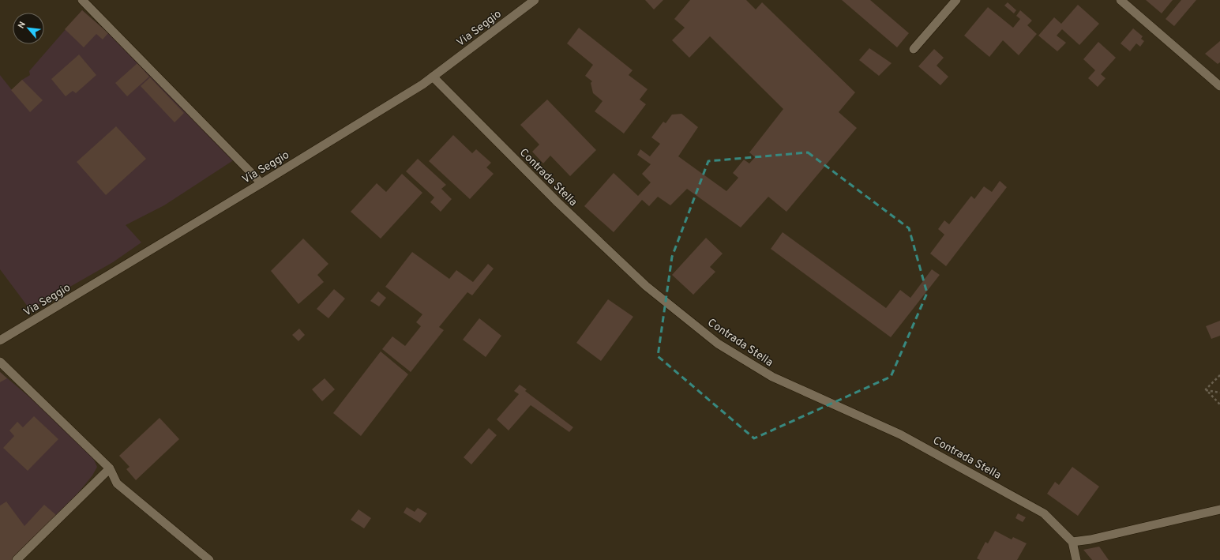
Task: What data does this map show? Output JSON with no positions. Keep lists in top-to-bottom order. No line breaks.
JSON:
{"streets":{"street":["Via Seggio","Contrada Stella"]},"crossings":[["Via Seggio","Contrada Stella"]],"north":"top left"}
